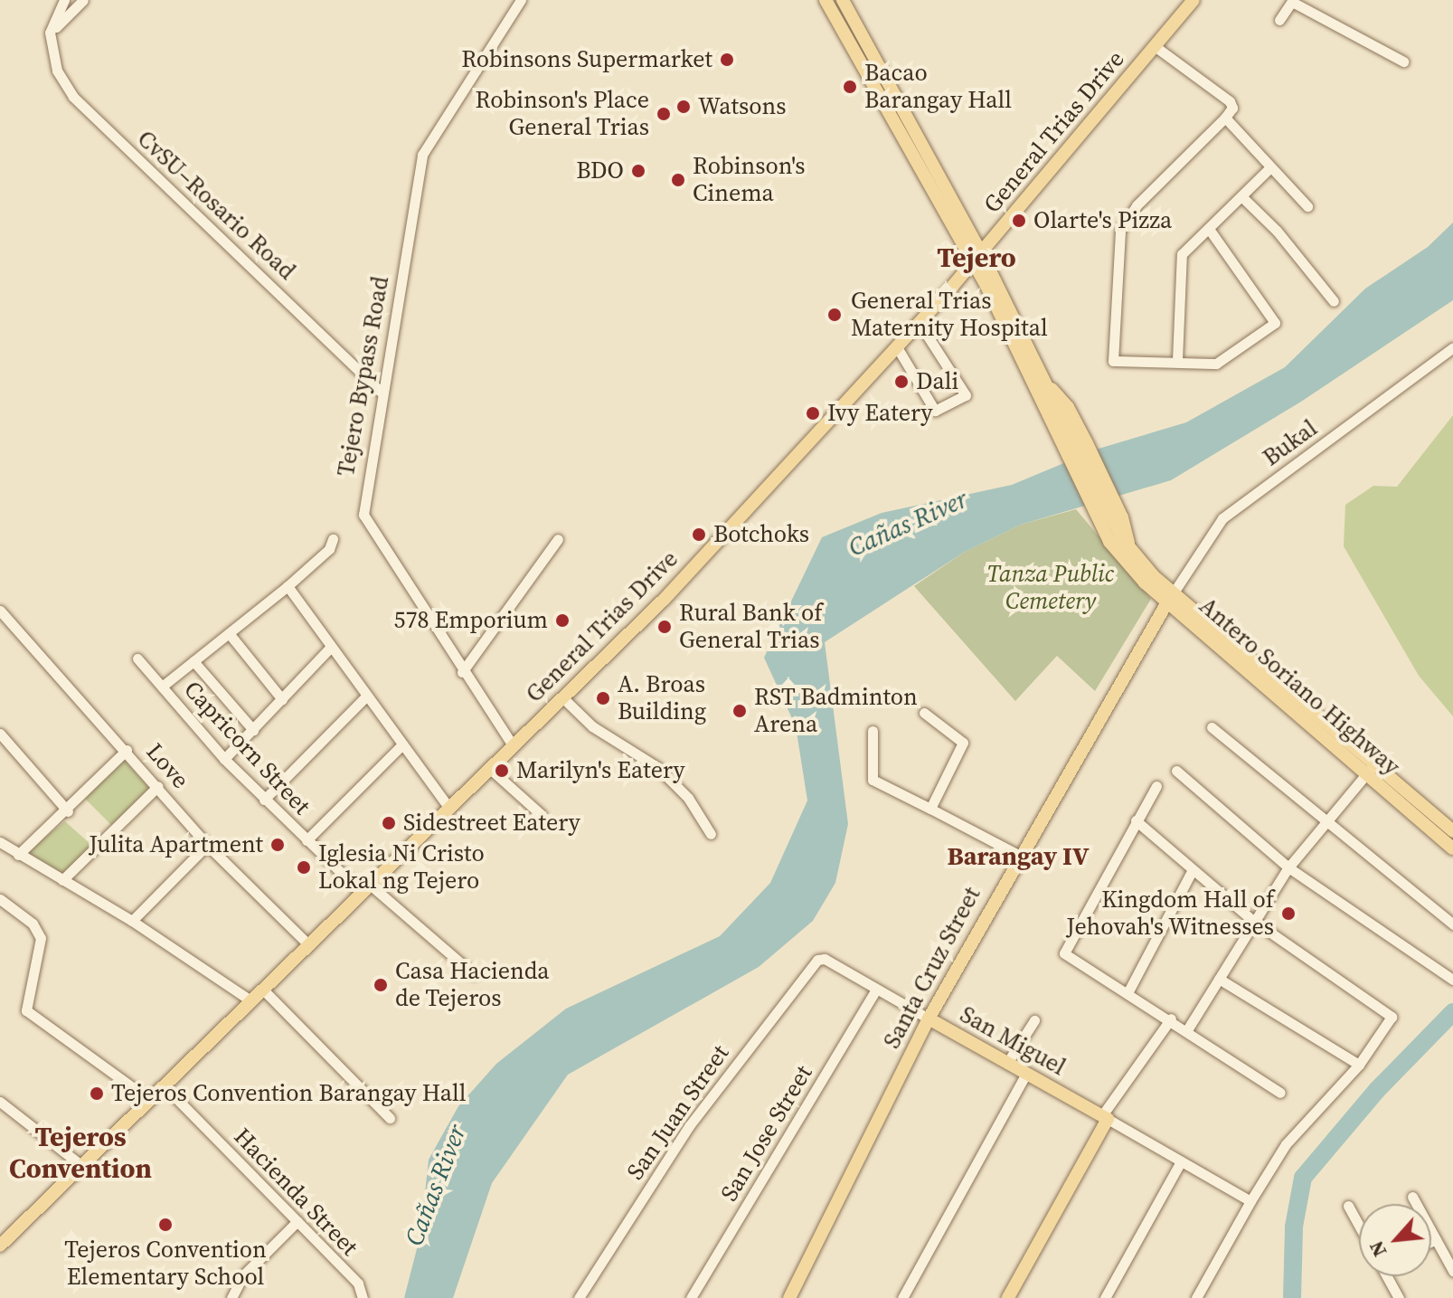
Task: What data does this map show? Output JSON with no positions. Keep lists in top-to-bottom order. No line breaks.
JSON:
{"streets":{"main road":["General Trias Drive","Antero Soriano Highway","Santa Cruz Street","San Miguel"],"street":["CvSU–Rosario Road","Tejero Bypass Road","Bukal","Capricorn Street","Love","San Juan Street","San Jose Street","Hacienda Street"]},"crossings":[["General Trias Drive","Tejero Bypass Road"],["General Trias Drive","Antero Soriano Highway"],["General Trias Drive","Capricorn Street"],["General Trias Drive","Love"],["General Trias Drive","Hacienda Street"],["CvSU–Rosario Road","Tejero Bypass Road"],["Bukal","Antero Soriano Highway"],["Bukal","Santa Cruz Street"],["Antero Soriano Highway","Santa Cruz Street"],["Santa Cruz Street","San Miguel"],["San Miguel","San Juan Street"],["San Miguel","San Jose Street"]],"districts":["Tejero","Barangay IV","Tejeros Convention"],"water":["Cañas River"],"parks":["Tanza Public Cemetery"],"places":["Robinsons Supermarket","Bacao Barangay Hall","Watsons","Robinson's Place General Trias","BDO","Robinson's Cinema","Olarte's Pizza","General Trias Maternity Hospital","Dali","Ivy Eatery","Botchoks","578 Emporium","Rural Bank of General Trias","A. Broas Building","RST Badminton Arena","Marilyn's Eatery","Sidestreet Eatery","Julita Apartment","Iglesia Ni Cristo Lokal ng Tejero","Kingdom Hall of Jehovah's Witnesses","Casa Hacienda de Tejeros","Tejeros Convention Barangay Hall","Tejeros Convention Elementary School"],"north":"bottom left"}
